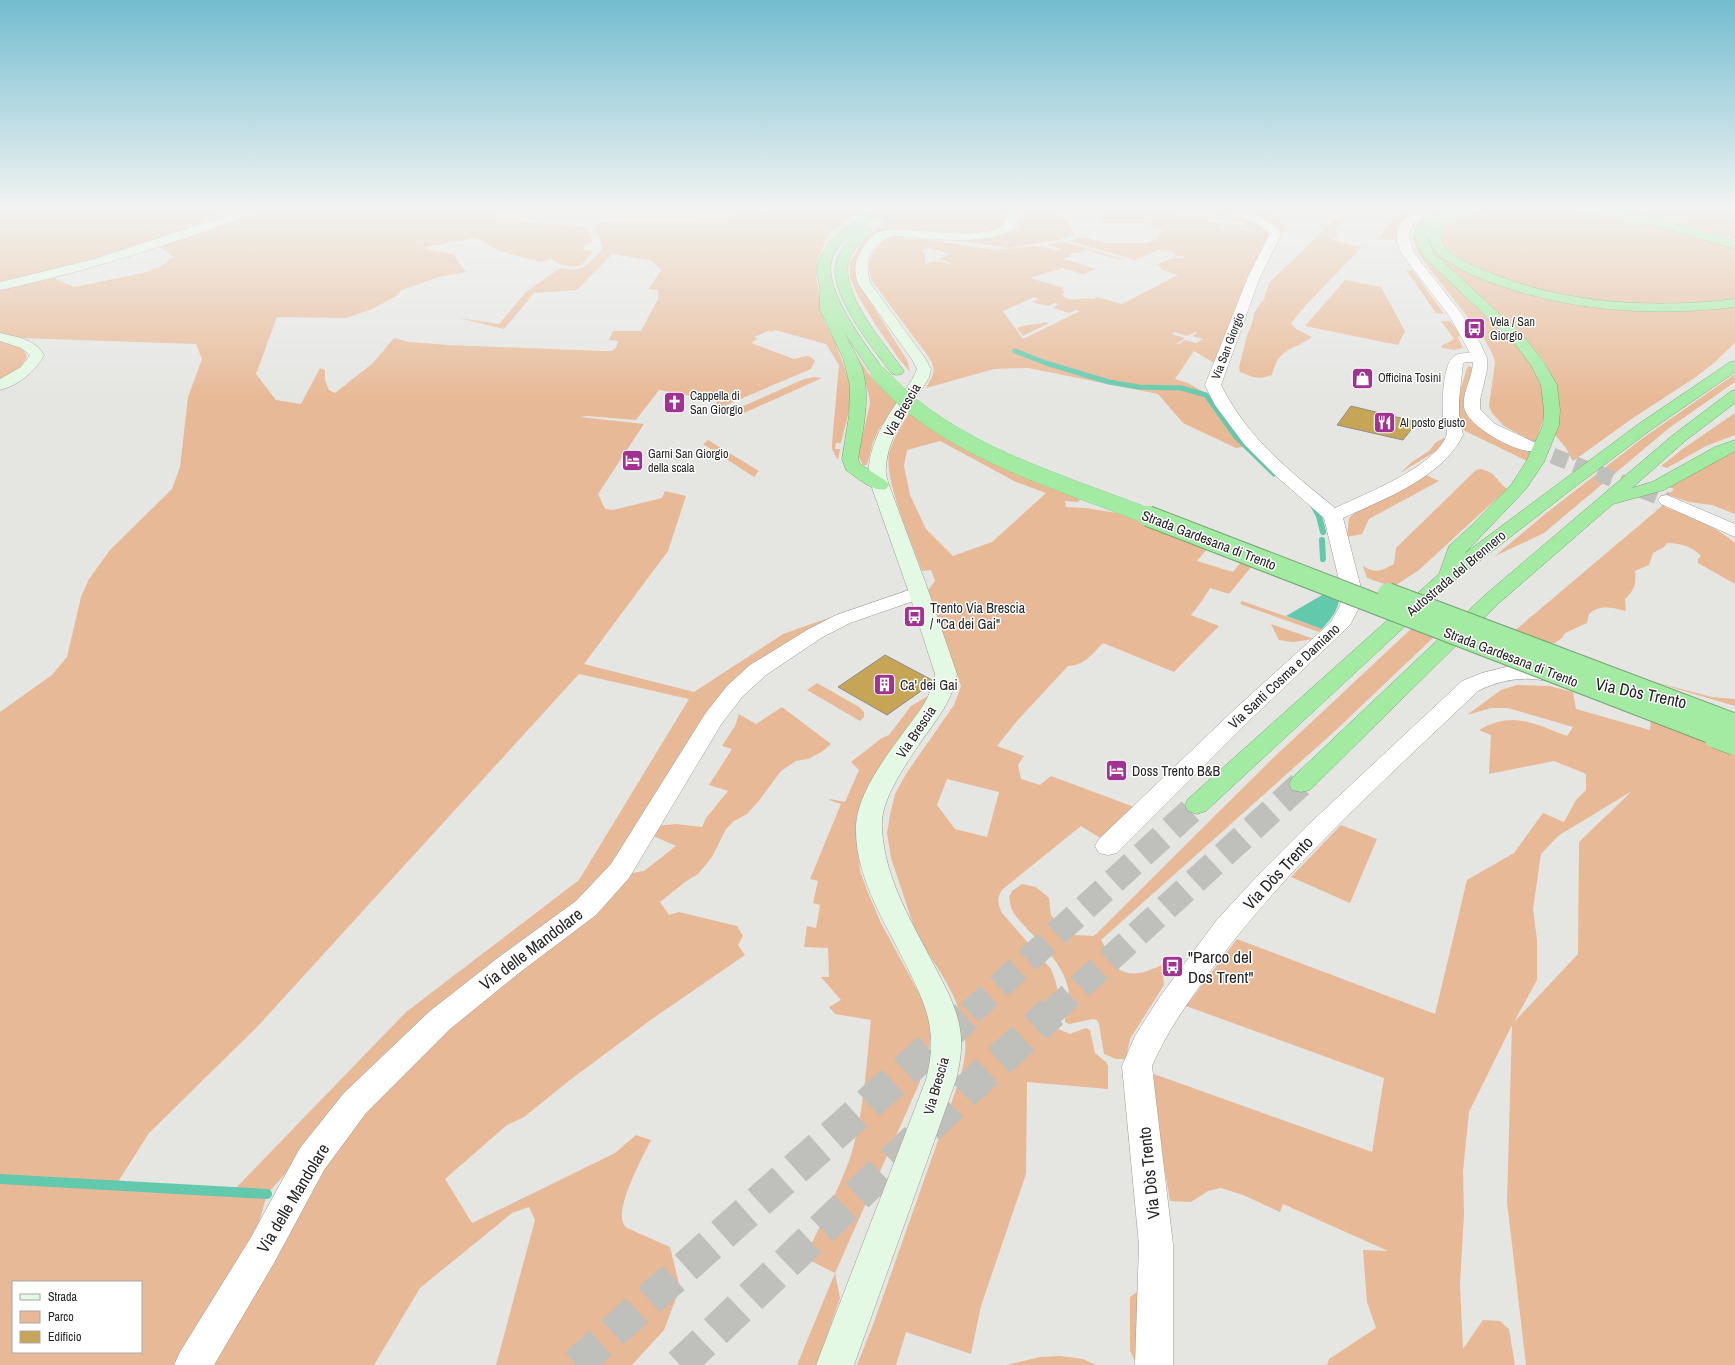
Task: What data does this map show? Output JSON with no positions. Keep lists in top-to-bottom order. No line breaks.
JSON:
{"streets":{"highway":["Strada Gardesana di Trento","Autostrada del Brennero"],"street":["Via San Giorgio","Via Brescia","Via Santi Cosma e Damiano","Via Dòs Trento","Via delle Mandolare"]},"crossings":[["Via San Giorgio","Via Santi Cosma e Damiano"],["Via Brescia","Via delle Mandolare"]],"places":{"bus stop":["Vela / San Giorgio","Trento Via Brescia / \"Ca dei Gai\"","\"Parco del Dos Trent\""],"shop":["Officina Tosini"],"church":["Cappella di San Giorgio"],"restaurant":["Al posto giusto"],"hotel":["Garni San Giorgio della scala","Doss Trento B&B"],"building":["Ca' dei Gai"]},"legend":["Strada","Parco","Edificio"]}
